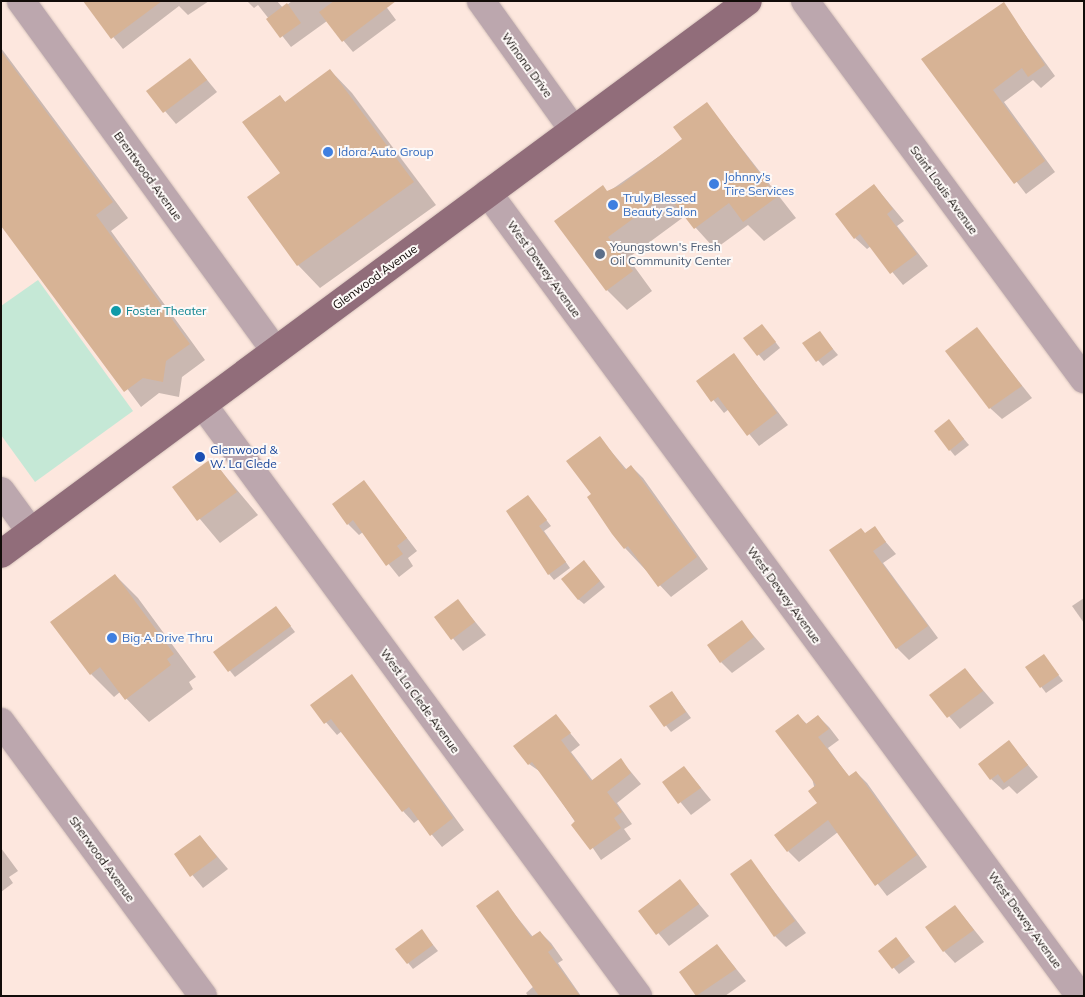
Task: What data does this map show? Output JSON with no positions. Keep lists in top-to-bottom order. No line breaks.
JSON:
{"streets":{"main road":["Glenwood Avenue"],"street":["Winona Drive","Brentwood Avenue","Saint Louis Avenue","West Dewey Avenue","West La Clede Avenue","Sherwood Avenue"]},"crossings":[["Winona Drive","Glenwood Avenue"],["Brentwood Avenue","Glenwood Avenue"],["West Dewey Avenue","Glenwood Avenue"],["Glenwood Avenue","West La Clede Avenue"]],"places":["Idora Auto Group","Johnny's Tire Services","Truly Blessed Beauty Salon","Youngstown's Fresh Oil Community Center","Foster Theater","Glenwood & W. La Clede","Big A Drive Thru"]}
